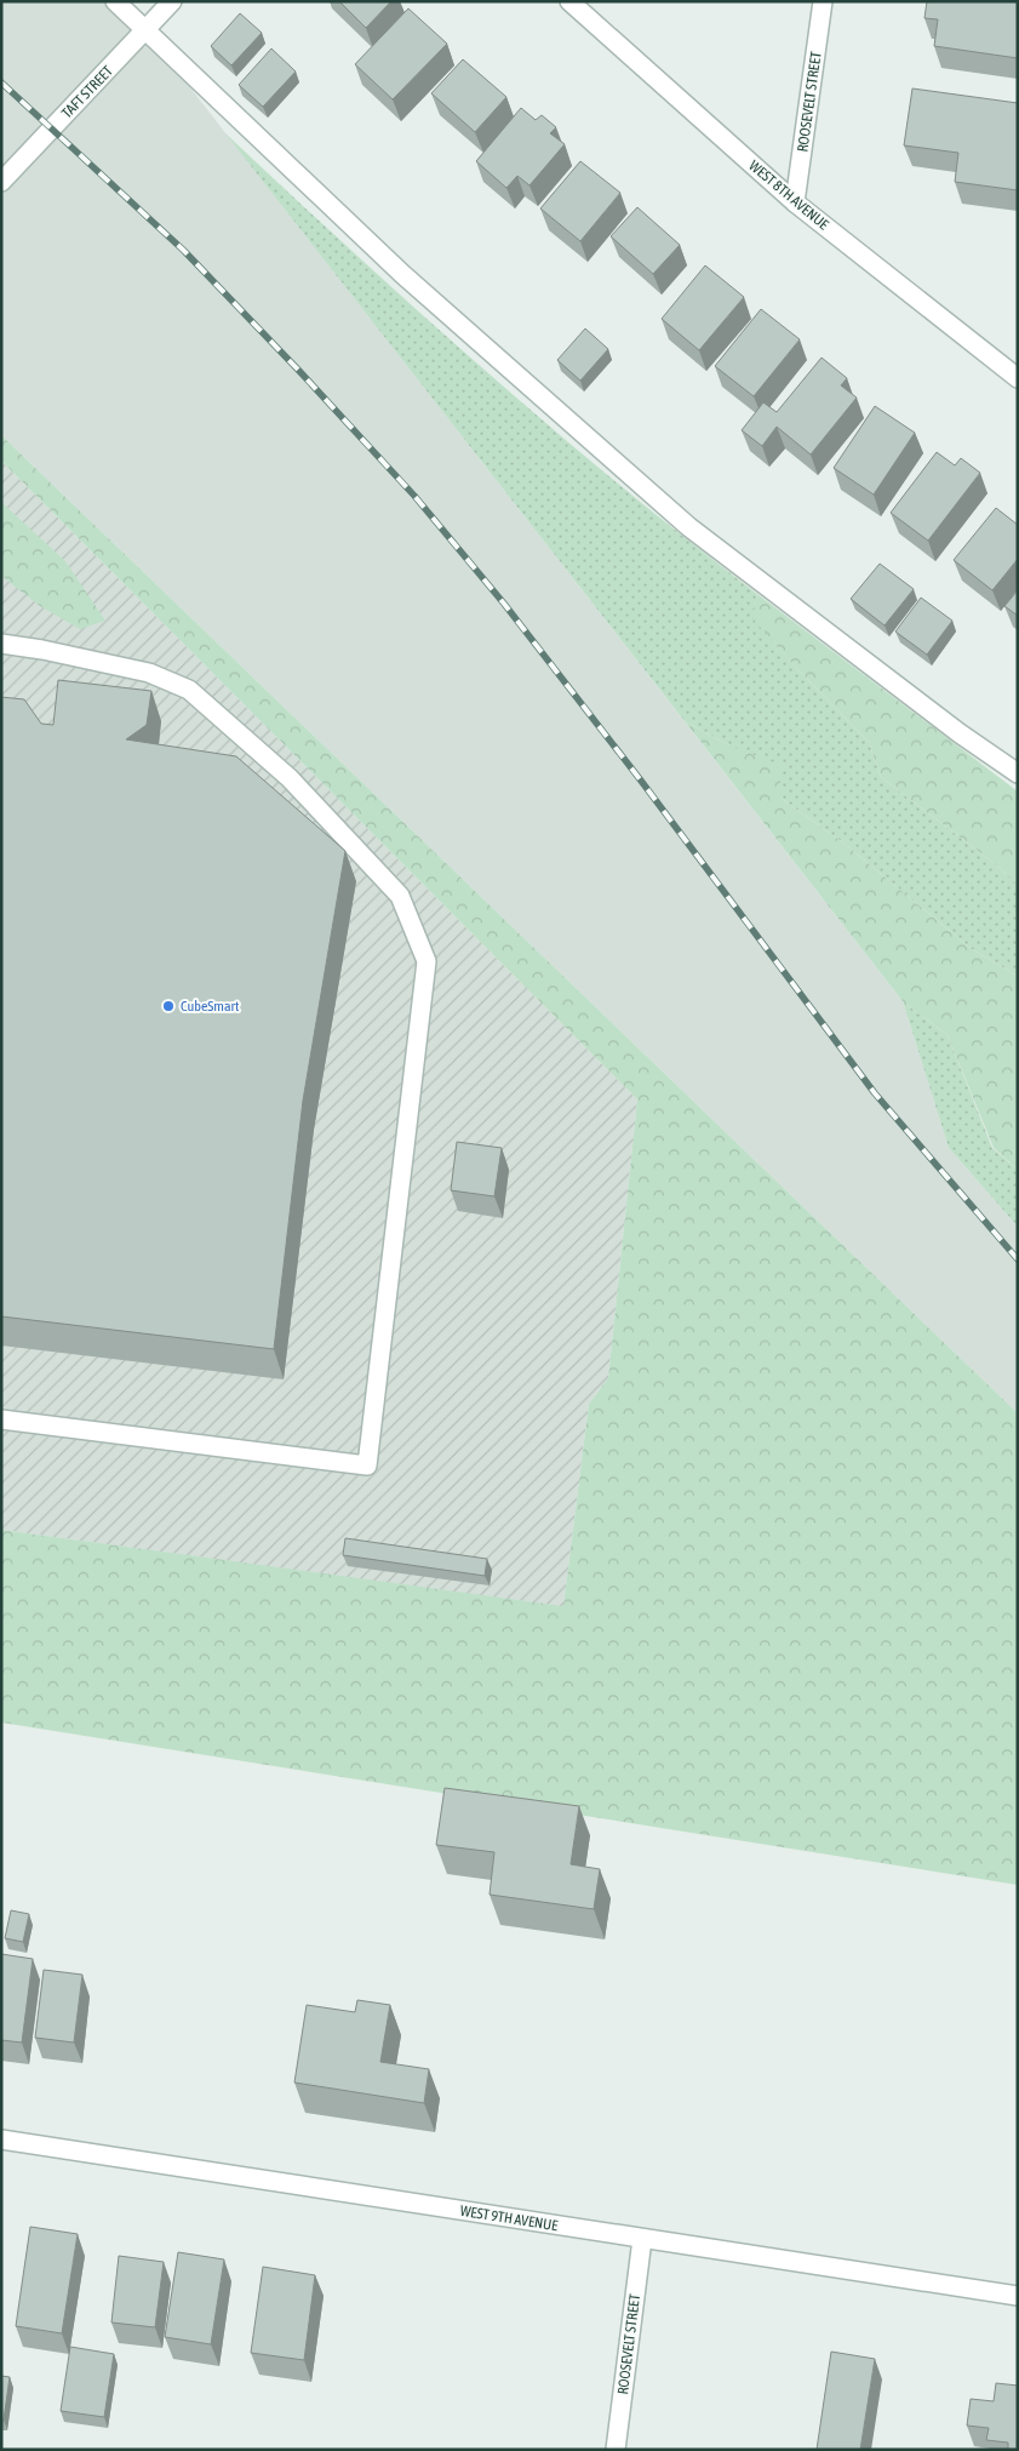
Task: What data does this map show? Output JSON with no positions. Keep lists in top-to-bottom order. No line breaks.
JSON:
{"streets":{"street":["TAFT STREET","ROOSEVELT STREET","WEST 8TH AVENUE","WEST 9TH AVENUE"]},"crossings":[["ROOSEVELT STREET","WEST 8TH AVENUE"],["ROOSEVELT STREET","WEST 9TH AVENUE"]],"places":["CubeSmart"]}
